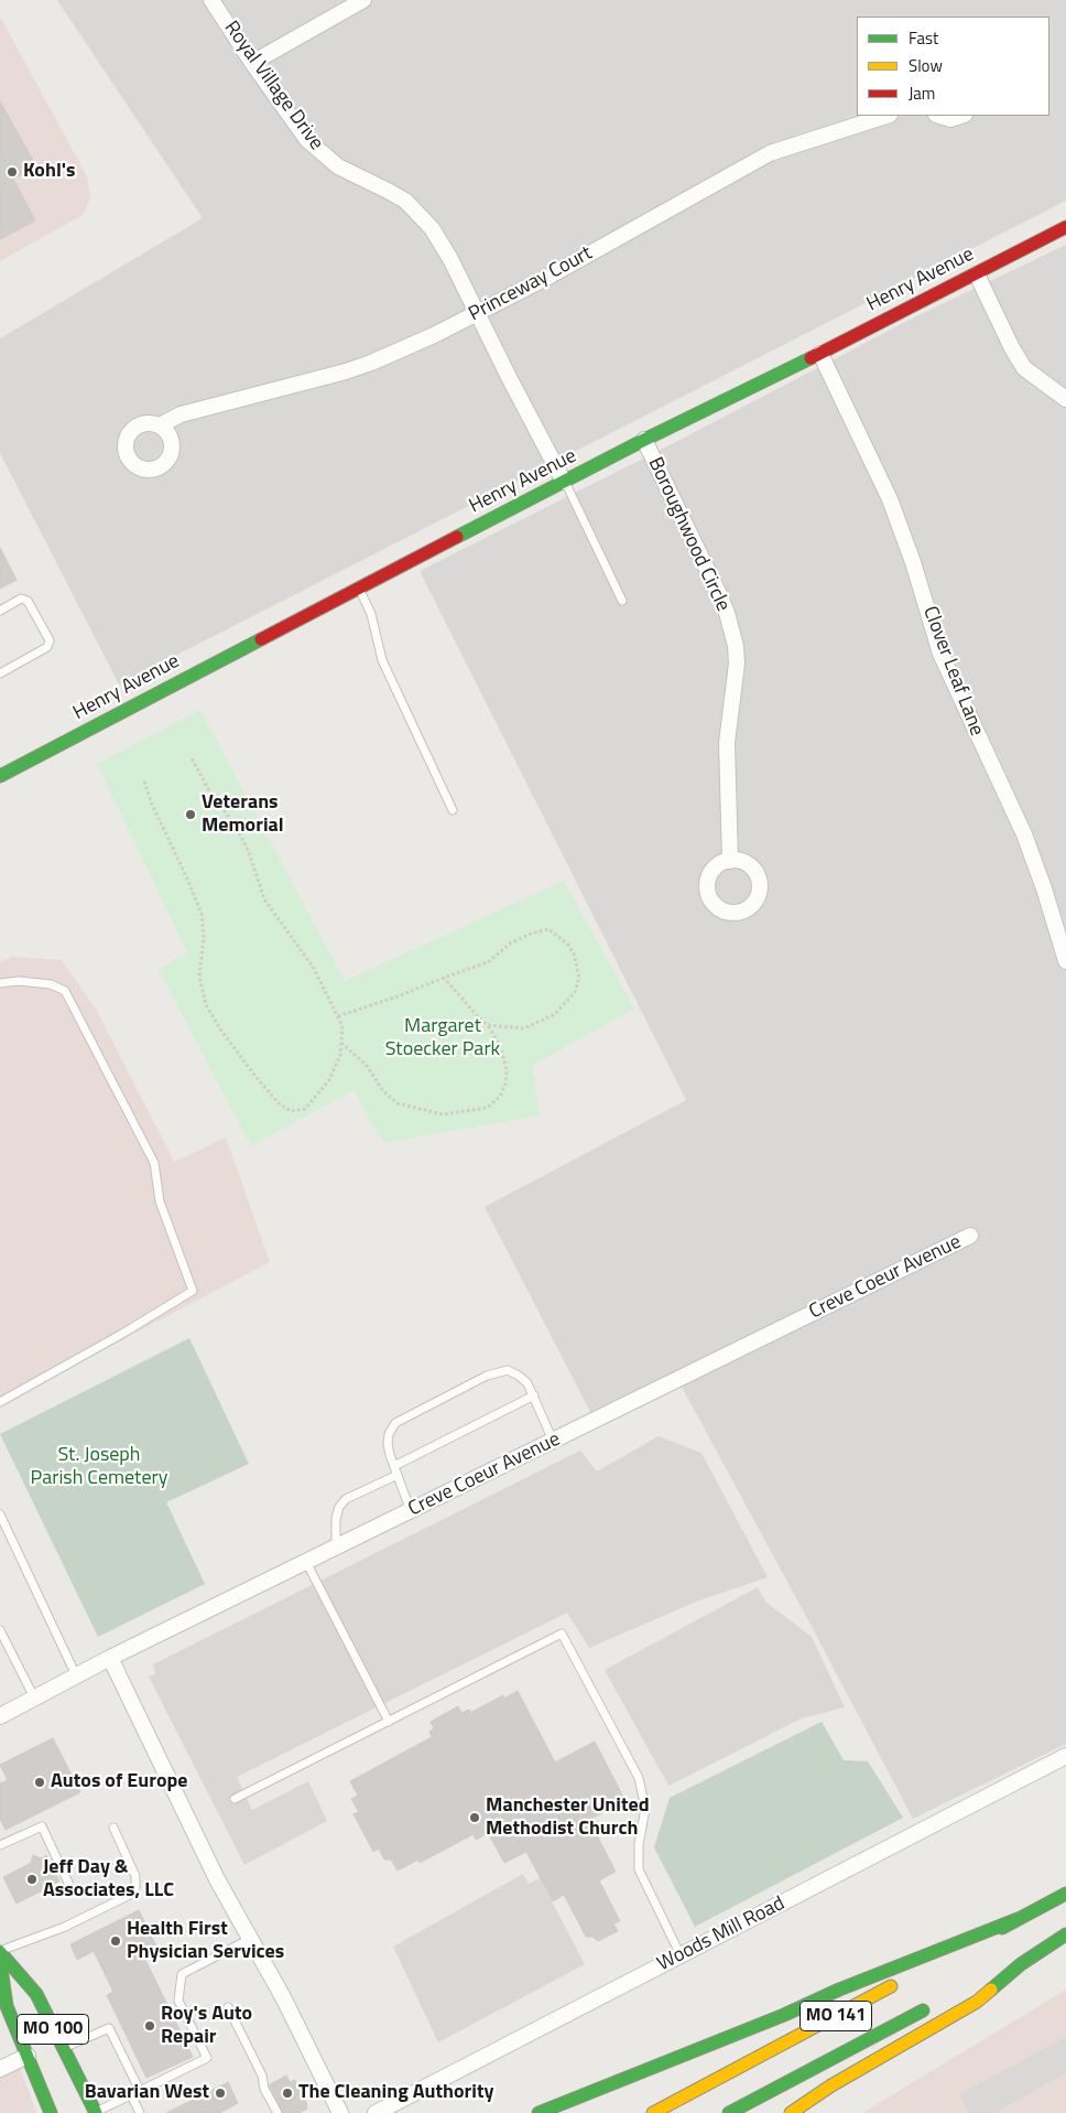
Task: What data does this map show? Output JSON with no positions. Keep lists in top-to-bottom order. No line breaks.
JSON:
{"streets":{"main road":["Henry Avenue","MO 141","MO 100"],"street":["Royal Village Drive","Princeway Court","Boroughwood Circle","Clover Leaf Lane","Creve Coeur Avenue","Woods Mill Road"]},"crossings":[["Royal Village Drive","Henry Avenue"],["Royal Village Drive","Princeway Court"],["Henry Avenue","Boroughwood Circle"],["Henry Avenue","Clover Leaf Lane"]],"parks":["Margaret Stoecker Park","St. Joseph Parish Cemetery"],"places":["Kohl's","Veterans Memorial","Autos of Europe","Manchester United Methodist Church","Jeff Day & Associates, LLC","Health First Physician Services","Roy's Auto Repair","Bavarian West","The Cleaning Authority"],"legend":["Fast","Slow","Jam"]}
